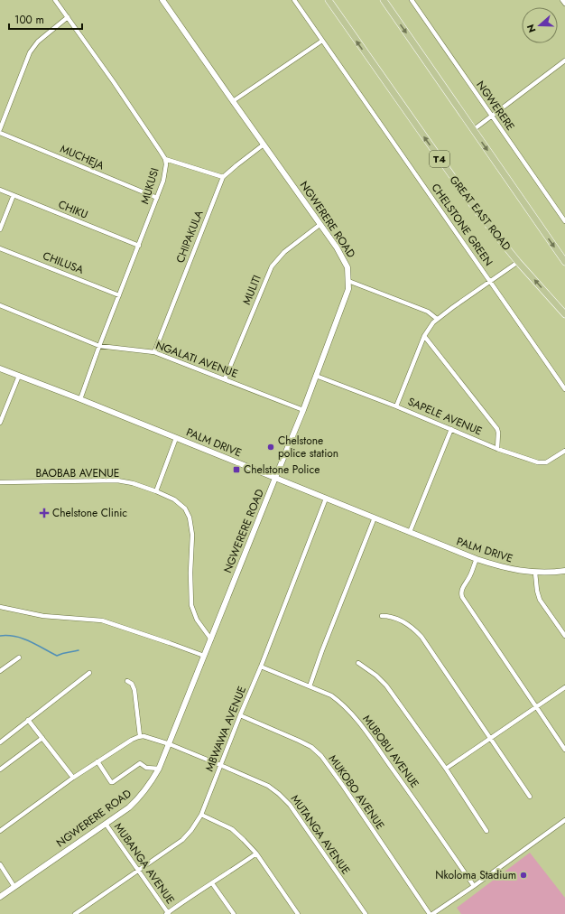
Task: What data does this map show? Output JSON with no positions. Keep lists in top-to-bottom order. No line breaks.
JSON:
{"streets":{"main road":["T4","GREAT EAST ROAD"],"street":["NGWERERE","MUCHEJA","MUKUSI","CHIKU","NGWERERE ROAD","CHELSTONE GREEN","CHIPAKULA","CHILUSA","MULITI","NGALATI AVENUE","SAPELE AVENUE","PALM DRIVE","BAOBAB AVENUE","MBWAWA AVENUE","MUBOBU AVENUE","MUKOBO AVENUE","MUTANGA AVENUE","MUBANGA AVENUE"]},"crossings":[["MUCHEJA","MUKUSI"],["MUKUSI","CHIKU"],["MUKUSI","CHILUSA"],["MUKUSI","NGALATI AVENUE"],["MUKUSI","PALM DRIVE"],["NGWERERE ROAD","CHIPAKULA"],["NGWERERE ROAD","MULITI"],["NGWERERE ROAD","NGALATI AVENUE"],["NGWERERE ROAD","SAPELE AVENUE"],["NGWERERE ROAD","PALM DRIVE"],["NGWERERE ROAD","BAOBAB AVENUE"],["NGWERERE ROAD","MUTANGA AVENUE"],["NGWERERE ROAD","MUBANGA AVENUE"],["CHIPAKULA","NGALATI AVENUE"],["MULITI","NGALATI AVENUE"],["PALM DRIVE","MBWAWA AVENUE"],["MBWAWA AVENUE","MUBOBU AVENUE"],["MBWAWA AVENUE","MUKOBO AVENUE"],["MBWAWA AVENUE","MUTANGA AVENUE"],["MBWAWA AVENUE","MUBANGA AVENUE"]],"places":{"other":["Chelstone police station","Nkoloma Stadium"],"transit":["Chelstone Police"],"health":["Chelstone Clinic"]},"scale_bar":"100 m","north":"left"}
